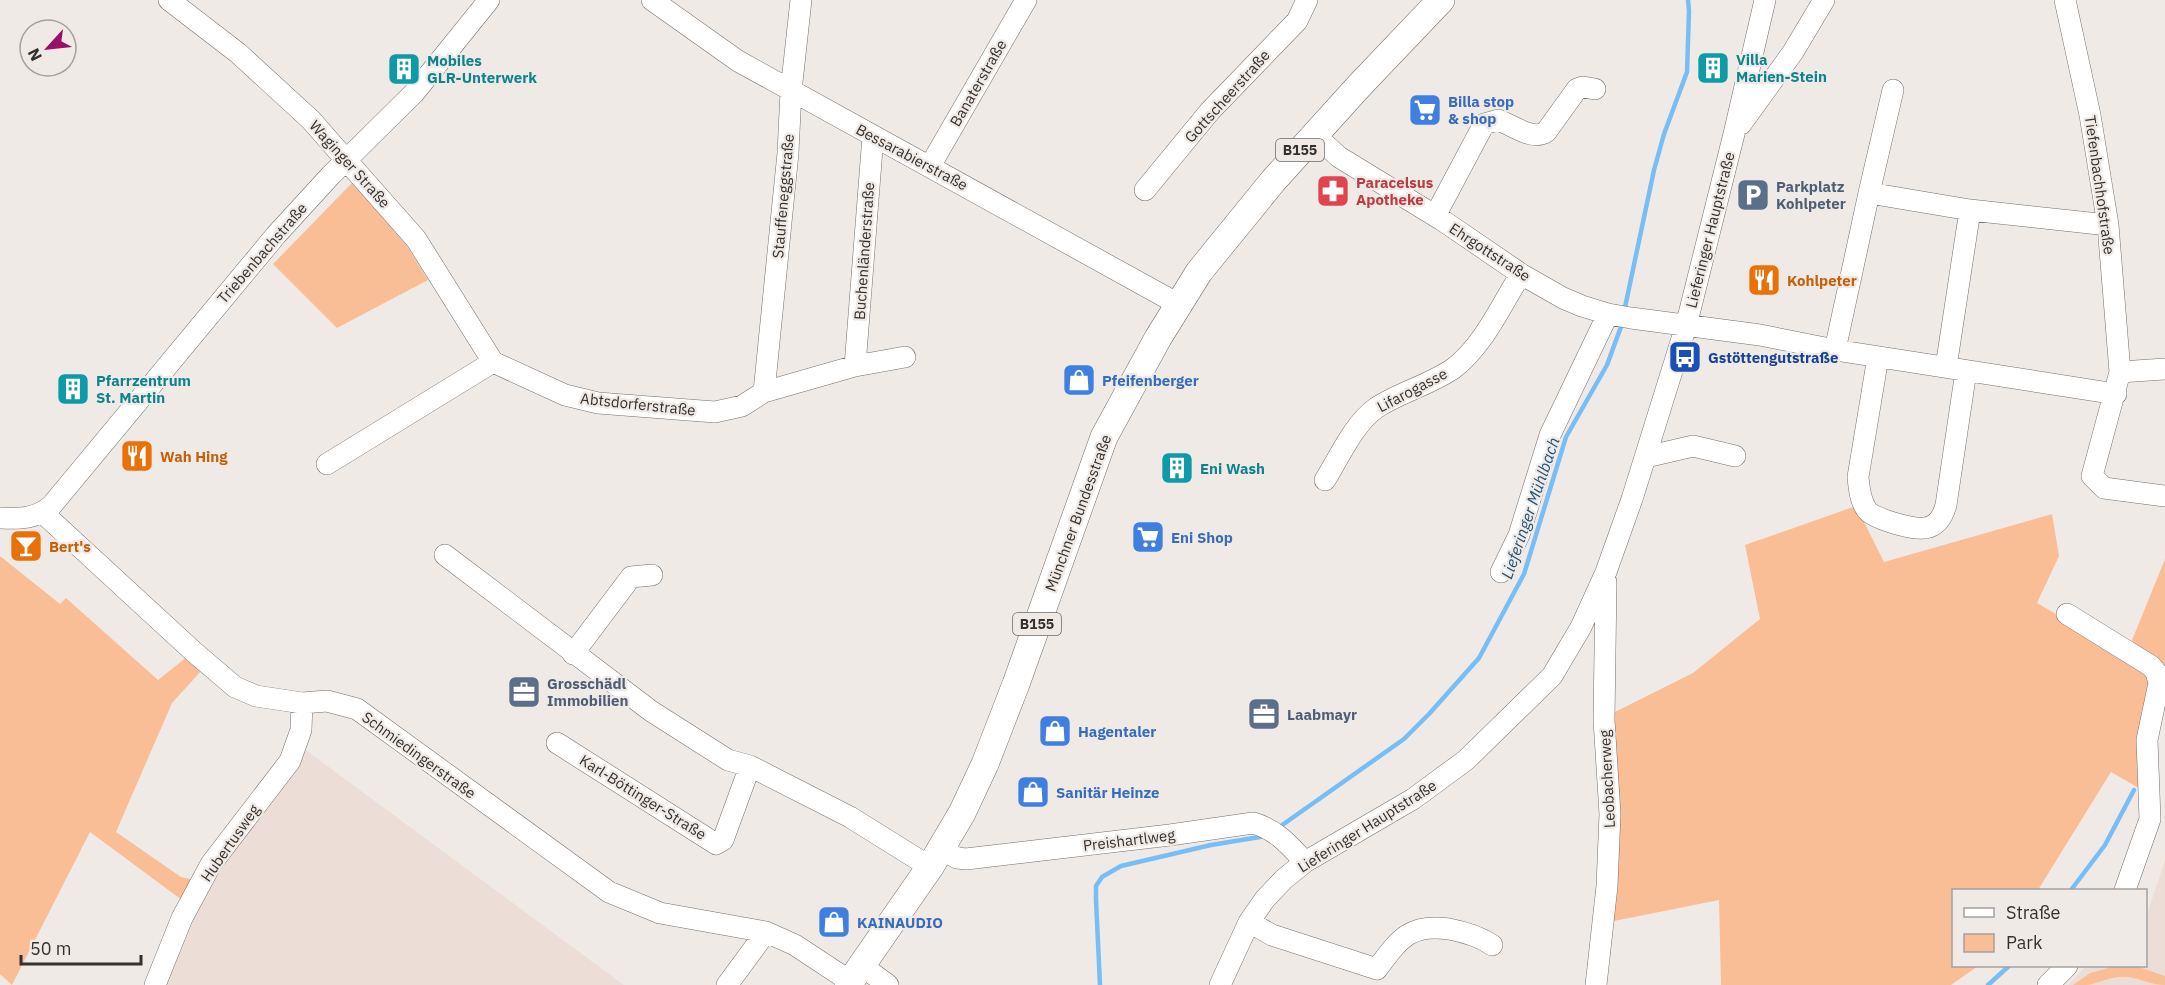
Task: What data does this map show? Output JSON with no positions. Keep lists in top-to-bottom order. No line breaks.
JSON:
{"streets":{"main road":["B155","Münchner Bundesstraße"],"street":["Banaterstraße","Gottscheerstraße","Bessarabierstraße","Waginger Straße","Tiefenbachhofstraße","Stauffeneggstraße","Lieferinger Hauptstraße","Buchenländerstraße","Ehrgottstraße","Triebenbachstraße","Lifarogasse","Abtsdorferstraße","Schmiedingerstraße","Leobacherweg","Karl-Böttinger-Straße","Preishartlweg","Hubertusweg"]},"crossings":[["Banaterstraße","Bessarabierstraße"],["Bessarabierstraße","Stauffeneggstraße"],["Bessarabierstraße","Buchenländerstraße"],["Bessarabierstraße","Münchner Bundesstraße"],["Waginger Straße","Triebenbachstraße"],["Waginger Straße","Abtsdorferstraße"],["Stauffeneggstraße","Abtsdorferstraße"],["Lieferinger Hauptstraße","Ehrgottstraße"],["Lieferinger Hauptstraße","Leobacherweg"],["Lieferinger Hauptstraße","Preishartlweg"],["Ehrgottstraße","Lifarogasse"],["Ehrgottstraße","Münchner Bundesstraße"],["Triebenbachstraße","Schmiedingerstraße"],["Münchner Bundesstraße","Schmiedingerstraße"],["Münchner Bundesstraße","Preishartlweg"],["Schmiedingerstraße","Hubertusweg"]],"water":["Lieferinger Mühlbach"],"places":{"building":["Villa Marien-Stein","Mobiles GLR-Unterwerk","Pfarrzentrum St. Martin","Eni Wash"],"supermarket":["Billa stop & shop","Eni Shop"],"pharmacy":["Paracelsus Apotheke"],"parking":["Parkplatz Kohlpeter"],"restaurant":["Kohlpeter","Wah Hing"],"bus stop":["Gstöttengutstraße"],"shop":["Pfeifenberger","Hagentaler","Sanitär Heinze","KAINAUDIO"],"bar":["Bert's"],"office":["Grosschädl Immobilien","Laabmayr"]},"legend":["Straße","Park"],"scale_bar":"50 m","north":"bottom left"}
